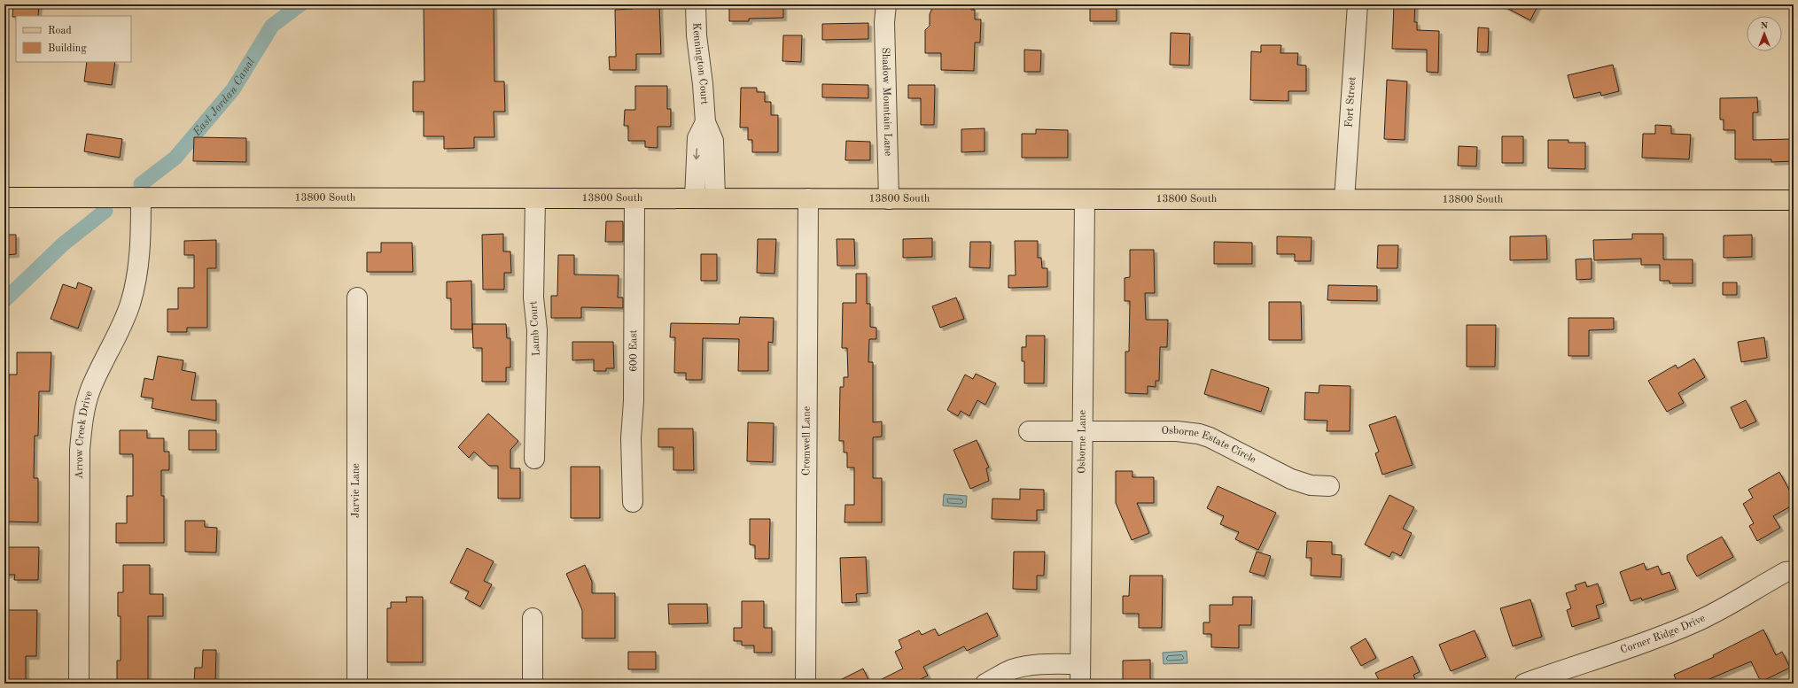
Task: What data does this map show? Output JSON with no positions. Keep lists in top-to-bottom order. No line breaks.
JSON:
{"streets":{"main road":["13800 South"],"street":["Kennington Court","Shadow Mountain Lane","Fort Street","Lamb Court","600 East","Arrow Creek Drive","Cromwell Lane","Osborne Lane","Osborne Estate Circle","Jarvie Lane","Corner Ridge Drive"]},"crossings":[["Kennington Court","13800 South"],["Shadow Mountain Lane","13800 South"],["Fort Street","13800 South"],["13800 South","Lamb Court"],["13800 South","600 East"],["13800 South","Arrow Creek Drive"],["13800 South","Cromwell Lane"],["13800 South","Osborne Lane"],["Osborne Lane","Osborne Estate Circle"]],"water":["East Jordan Canal"],"legend":["Road","Building"],"north":"top"}
